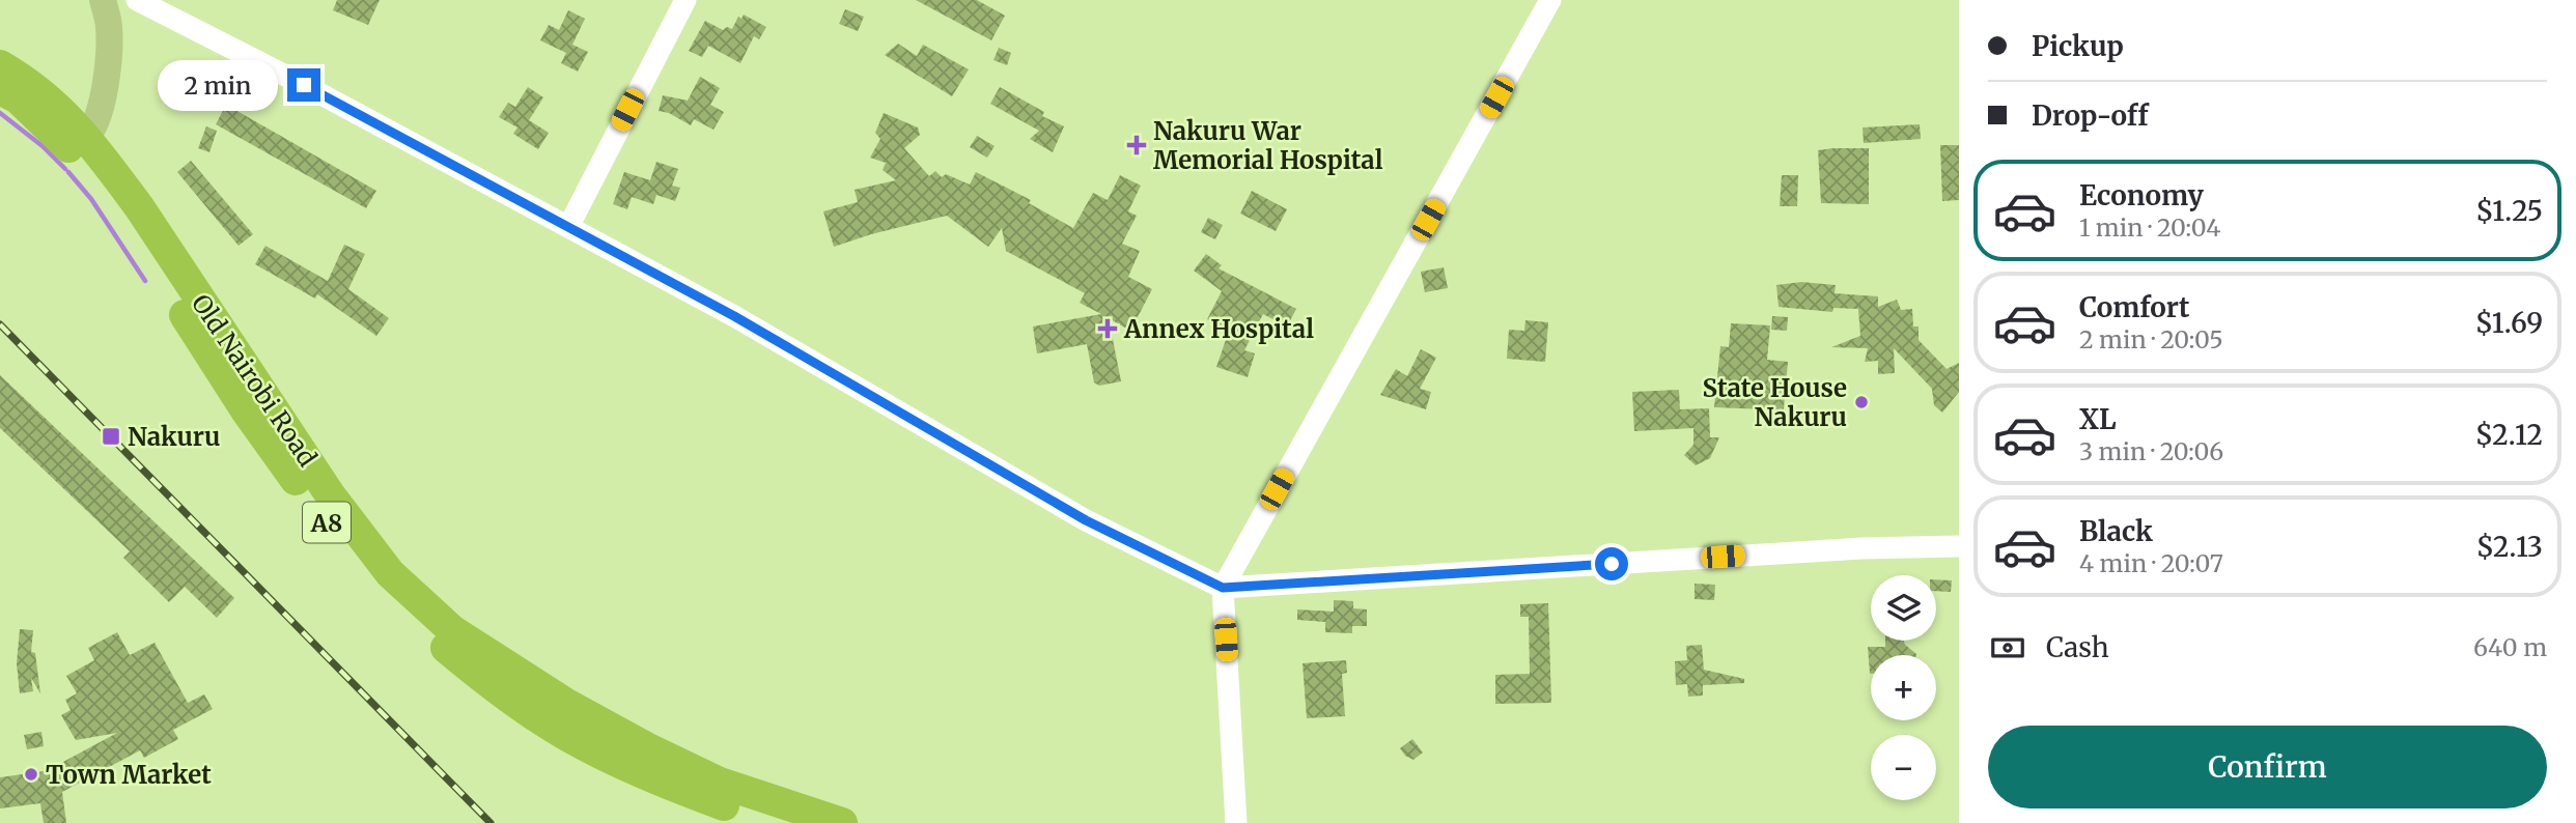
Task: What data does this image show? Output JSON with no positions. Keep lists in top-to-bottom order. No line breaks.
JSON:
{"streets":{"highway":["Old Nairobi Road","A8"]},"places":{"health":["Nakuru War Memorial Hospital","Annex Hospital"],"other":["State House Nakuru","Town Market"],"transit":["Nakuru"]},"page":{"banner":["Pickup","Drop-off"],"bubble":"2 min","list":[{"name":"Economy","note":"1 min · 20:04","value":"$1.25"},{"name":"Comfort","note":"2 min · 20:05","value":"$1.69"},{"name":"XL","note":"3 min · 20:06","value":"$2.12"},{"name":"Black","note":"4 min · 20:07","value":"$2.13"}],"map_buttons":["+","−"],"pay":["Cash","640 m"],"buttons":"Confirm"}}
